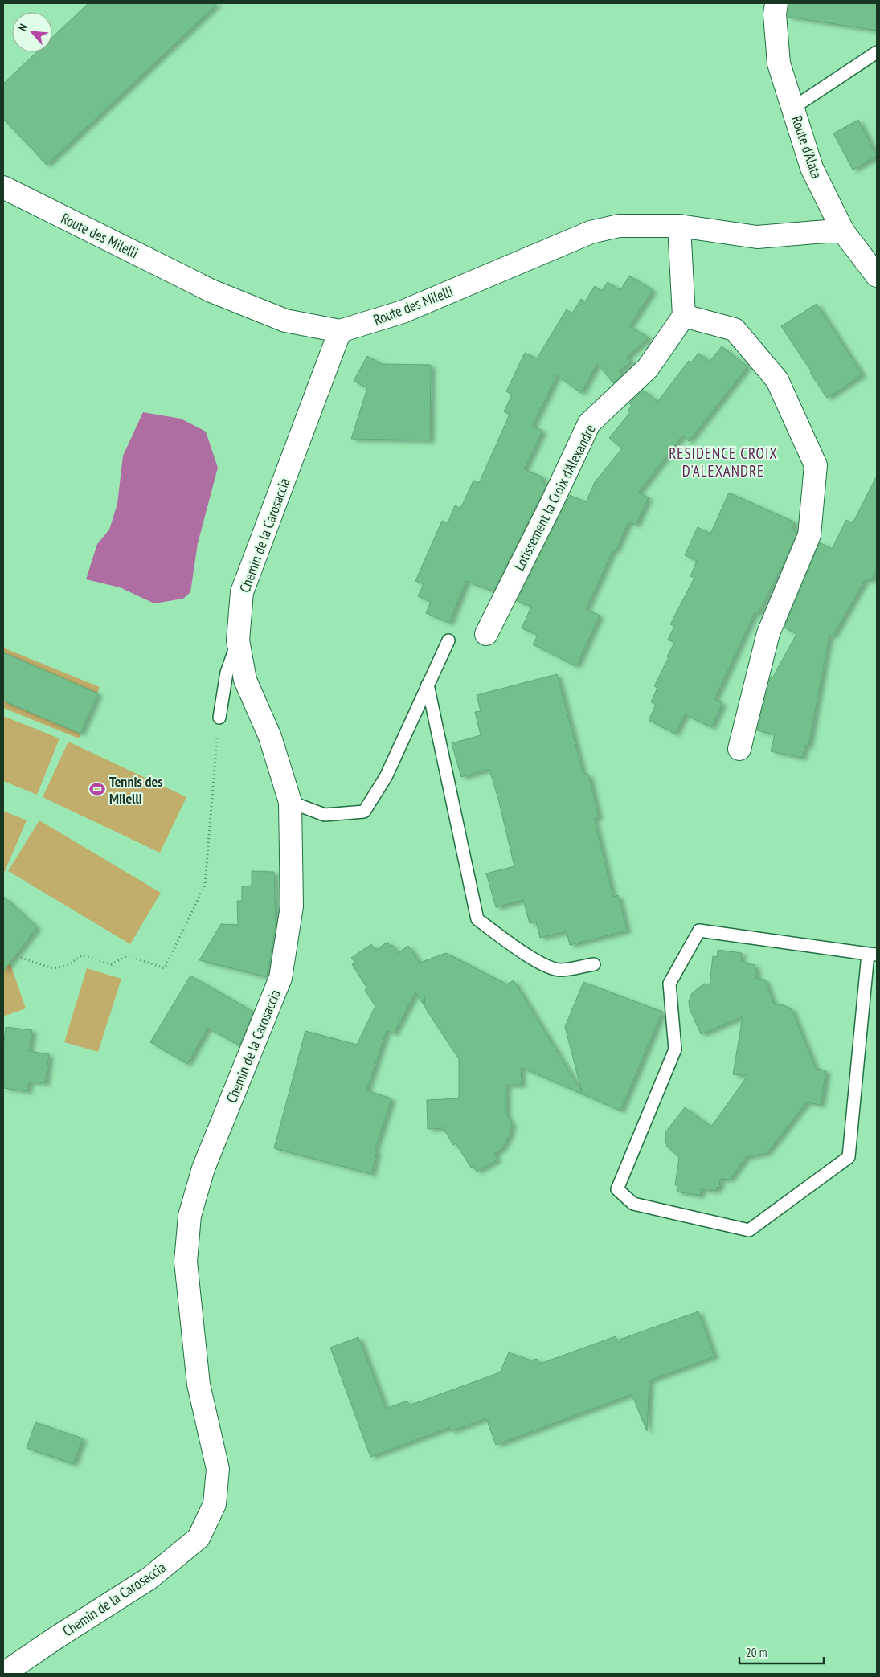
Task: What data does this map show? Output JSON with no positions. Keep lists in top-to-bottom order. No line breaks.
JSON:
{"streets":{"street":["Route d'Alata","Route des Milelli","Lotissement la Croix d’Alexandre","Chemin de la Carosaccia"]},"crossings":[["Route d'Alata","Route des Milelli"],["Route des Milelli","Chemin de la Carosaccia"]],"districts":["RESIDENCE CROIX D'ALEXANDRE"],"places":{"sports":["Tennis des Milelli"]},"scale_bar":"20 m","north":"top left"}
